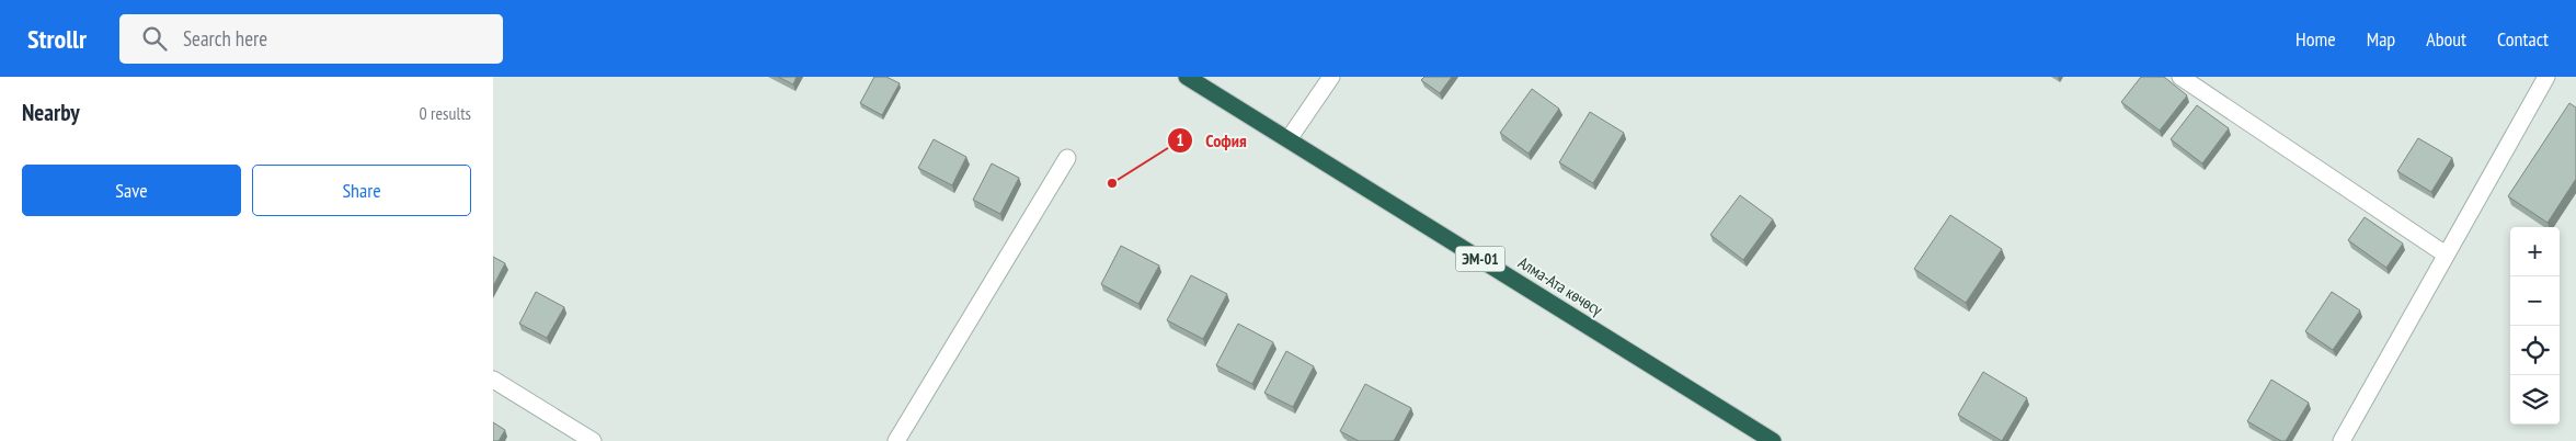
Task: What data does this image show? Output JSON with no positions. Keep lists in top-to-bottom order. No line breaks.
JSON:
{"streets":{"highway":["ЭМ-01","Алма-Ата көчөсү"]},"places":["София"],"page":{"header":"Strollr","search":"Search here","nav":["Home","Map","About","Contact"],"heading":["Nearby","0 results"],"buttons":["Save","Share"],"map_buttons":["+","−"]}}
